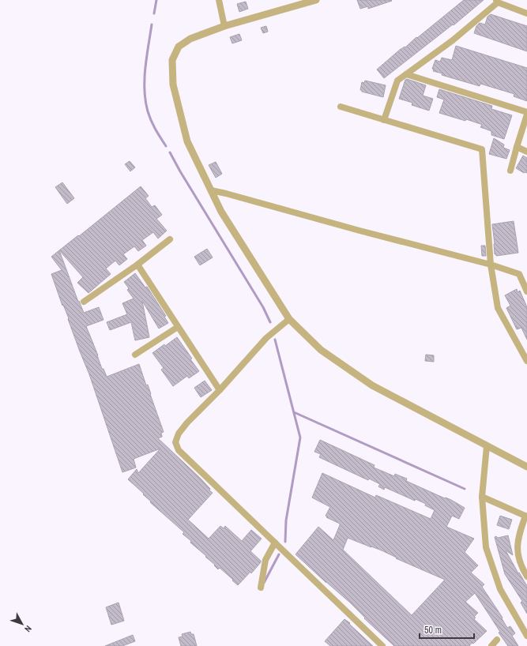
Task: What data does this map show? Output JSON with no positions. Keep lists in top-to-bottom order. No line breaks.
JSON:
{"scale_bar":"50 m","north":"bottom right"}
